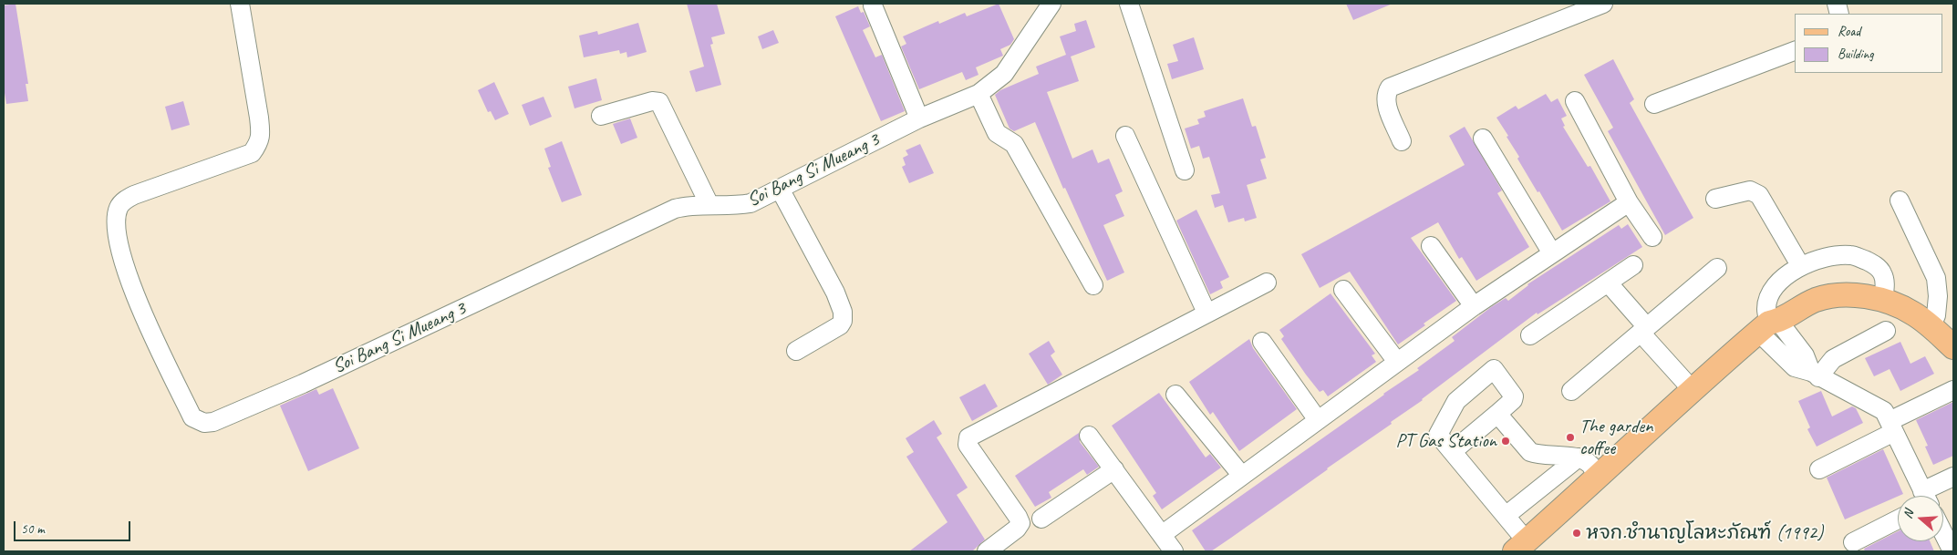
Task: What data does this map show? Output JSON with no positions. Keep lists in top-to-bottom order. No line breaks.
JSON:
{"streets":{"street":["Soi Bang Si Mueang 3"]},"places":["The garden coffee","PT Gas Station","หจก.ชำนาญโลหะภัณฑ์ (1992)"],"legend":["Road","Building"],"scale_bar":"50 m","north":"left"}
